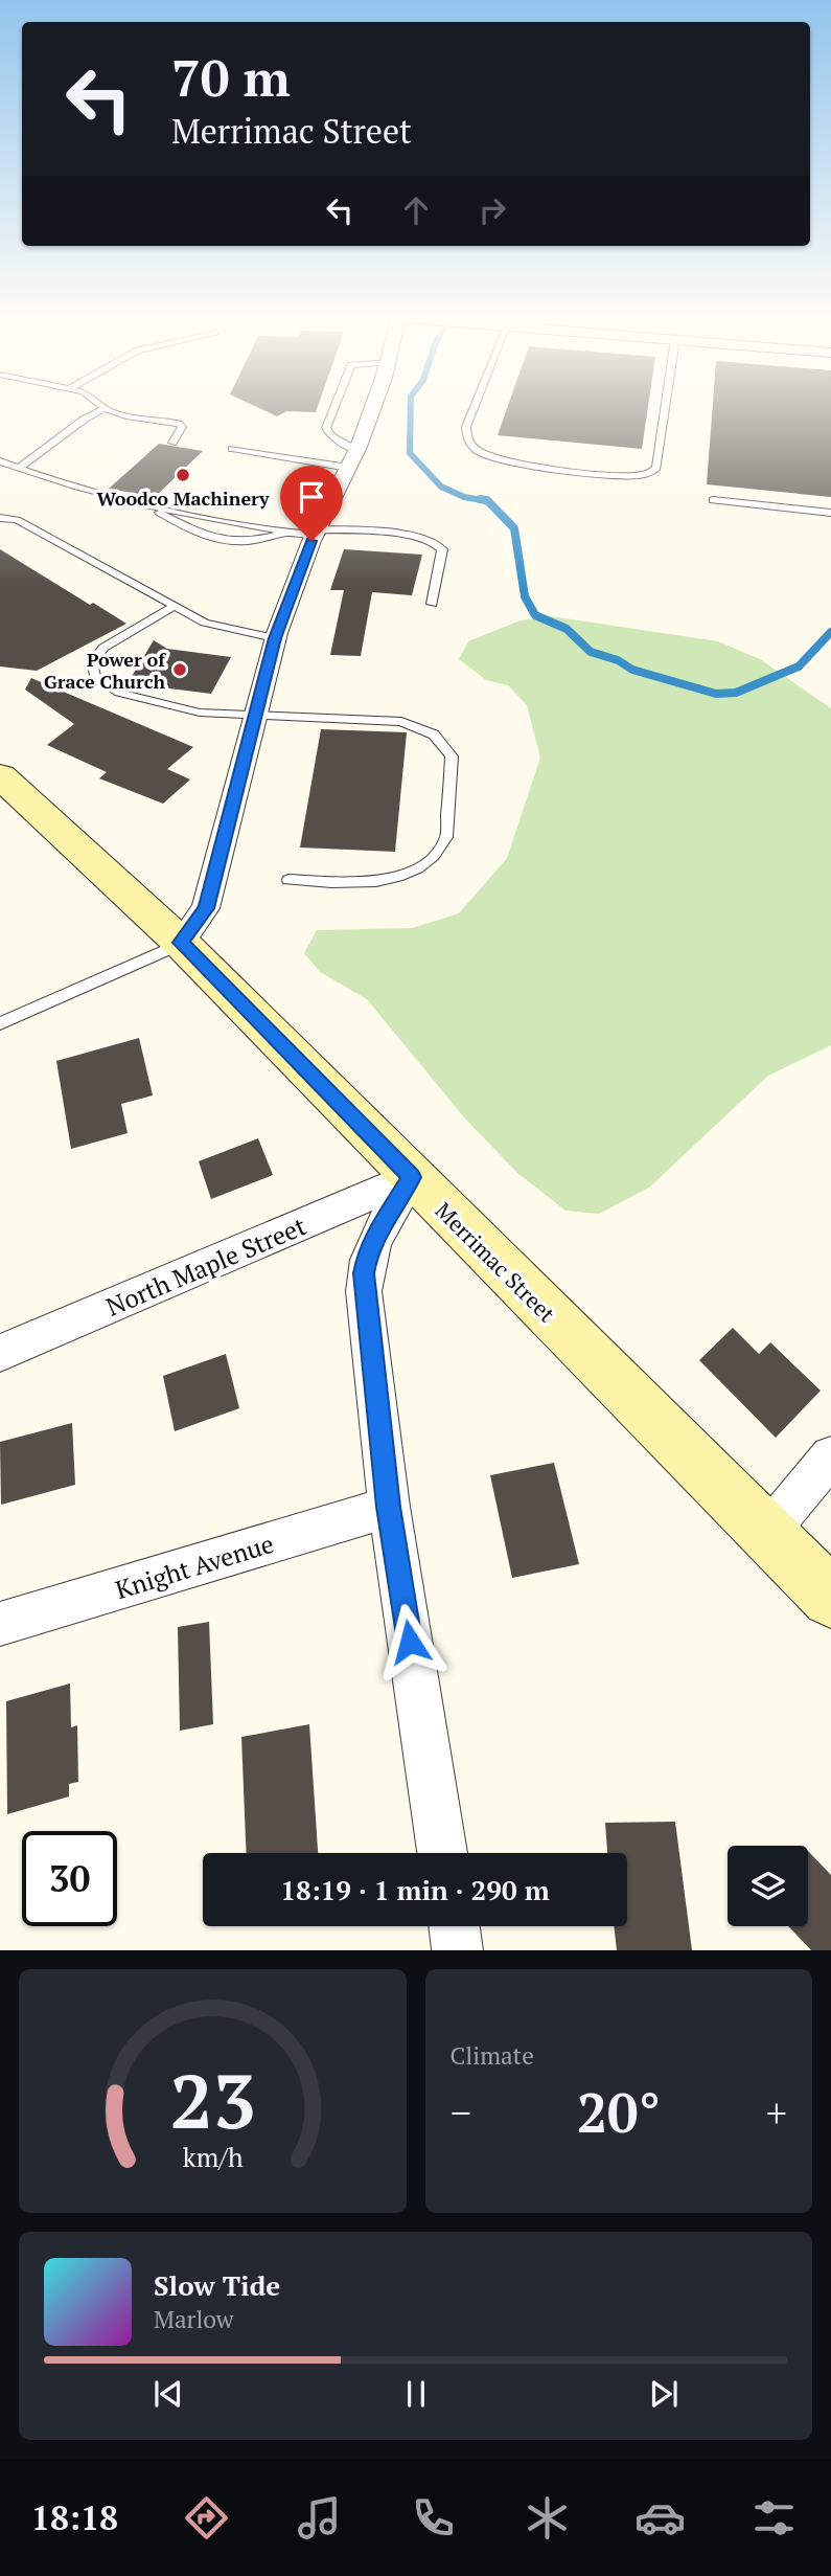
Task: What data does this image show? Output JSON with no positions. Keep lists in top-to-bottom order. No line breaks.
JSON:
{"streets":{"main road":["Merrimac Street"],"street":["North Maple Street","Knight Avenue"]},"crossings":[["Merrimac Street","North Maple Street"]],"places":["Woodco Machinery","Power of Grace Church"],"page":{"turn":["70 m","Merrimac Street"],"limit":"30","trip":"18:19 · 1 min · 290 m","tile":"Climate","heat":["−","20°","+"],"song":["Slow Tide","Marlow"],"tabs":"18:18","gauge":["23","km/h"]}}
